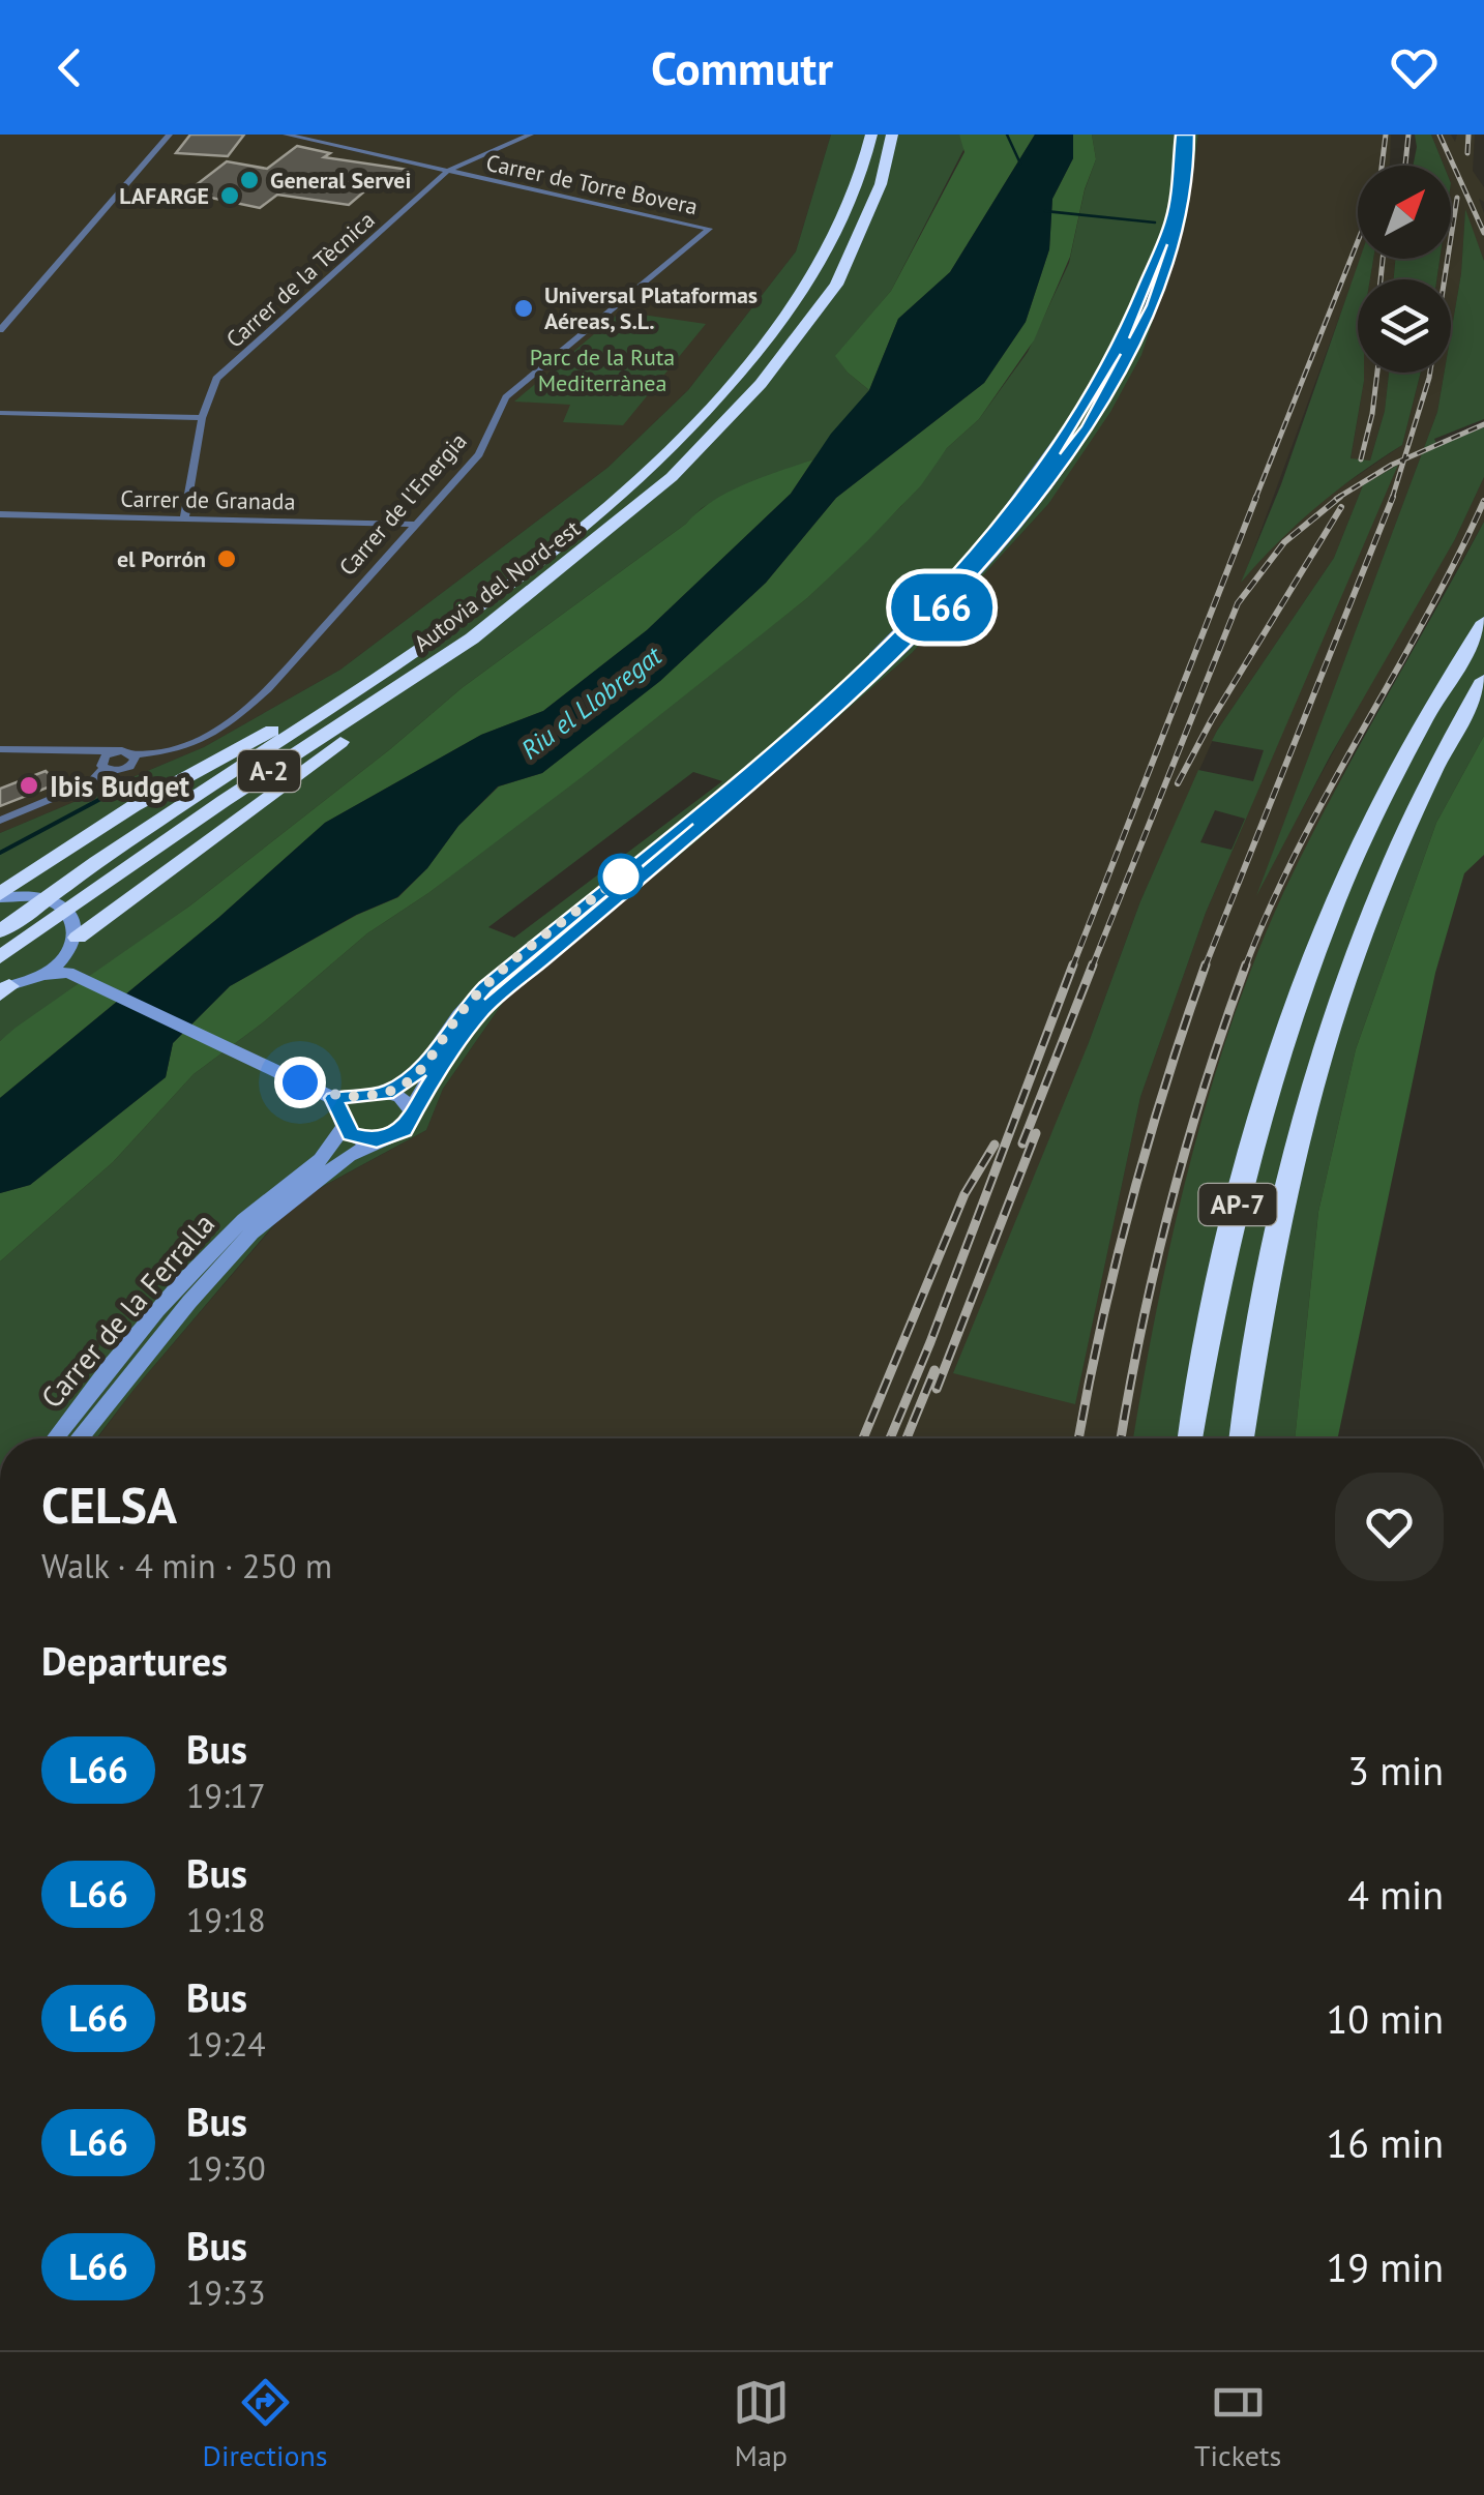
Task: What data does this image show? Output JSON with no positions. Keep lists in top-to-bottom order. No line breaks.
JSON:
{"streets":{"highway":["Autovia del Nord-est","A-2","AP-7"],"street":["Carrer de Torre Bovera","Carrer de la Tècnica","Carrer de Granada","Carrer de l'Energia","Carrer de la Ferralla"]},"crossings":[["Carrer de Torre Bovera","Carrer de la Tècnica"],["Carrer de Torre Bovera","Carrer de l'Energia"],["Carrer de la Tècnica","Carrer de Granada"],["Carrer de Granada","Carrer de l'Energia"]],"water":["Riu el Llobregat"],"parks":["Parc de la Ruta Mediterrànea"],"places":["General Servei","LAFARGE","Universal Plataformas Aéreas, S.L.","el Porrón","Ibis Budget"],"lines":["bus line L66"],"north":"top right","page":{"header":"Commutr","on_map":"L66","heading":[["CELSA","Walk · 4 min · 250 m"],"Departures"],"list":[{"mark":"L66","name":"Bus","note":"19:17","value":"3 min"},{"mark":"L66","name":"Bus","note":"19:18","value":"4 min"},{"mark":"L66","name":"Bus","note":"19:24","value":"10 min"},{"mark":"L66","name":"Bus","note":"19:30","value":"16 min"},{"mark":"L66","name":"Bus","note":"19:33","value":"19 min"}],"tabs":["Directions","Map","Tickets"]}}
